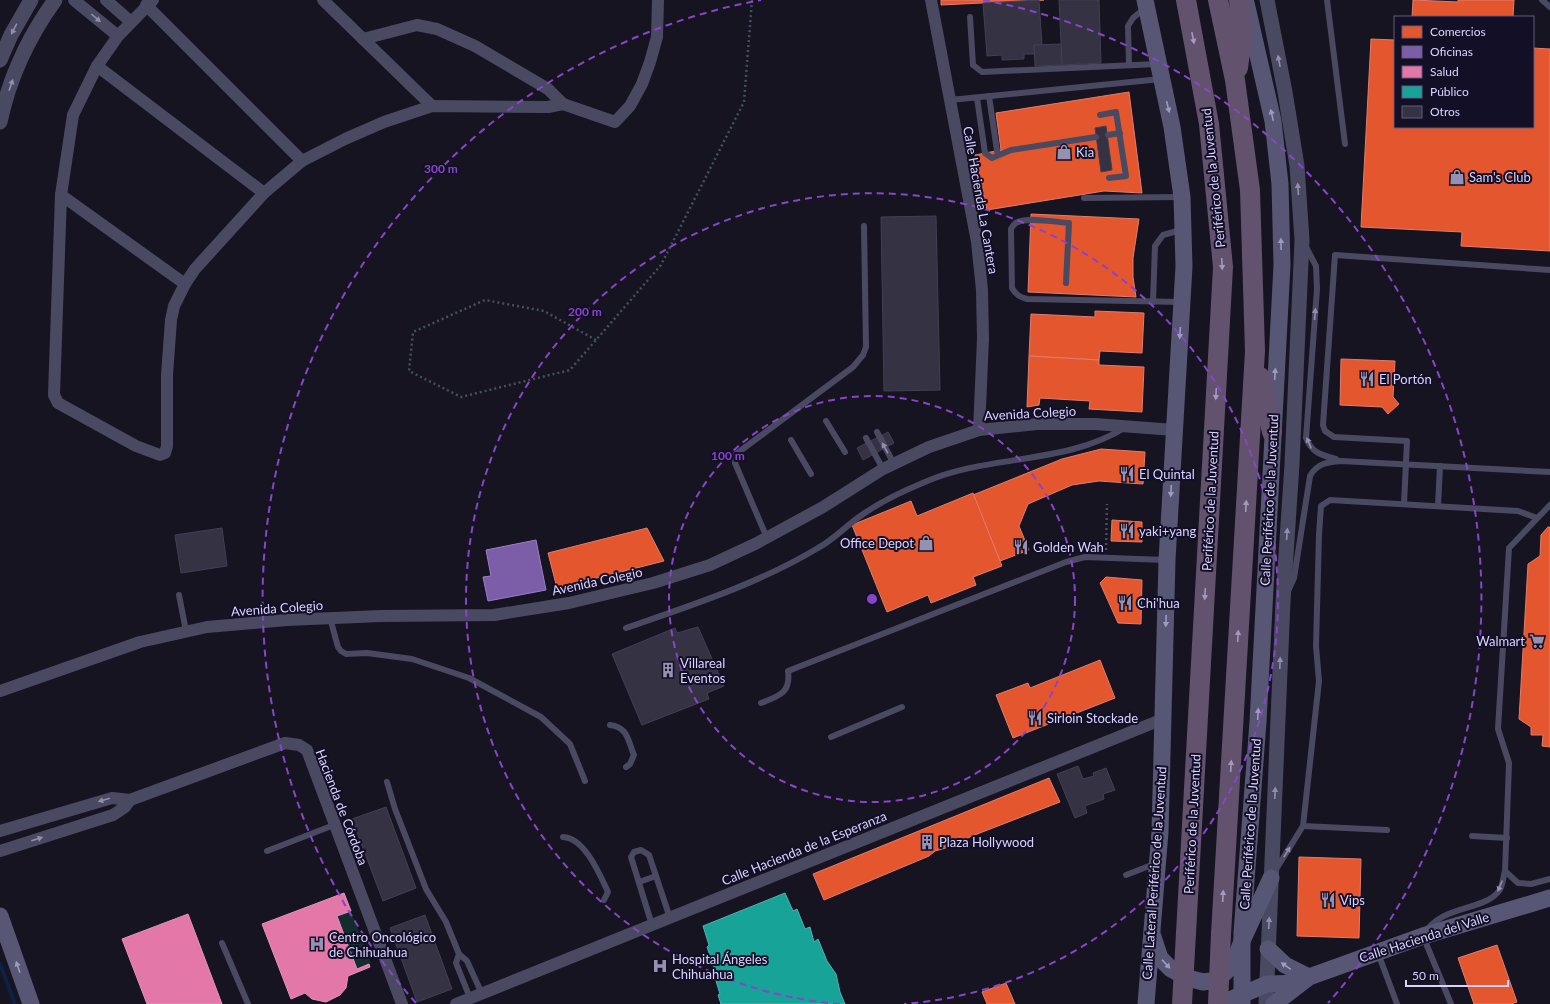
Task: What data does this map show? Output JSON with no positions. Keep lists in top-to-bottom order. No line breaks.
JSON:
{"streets":{"highway":["Periférico de la Juventud"],"main road":["Calle Periférico de la Juventud","Calle Lateral Periférico de la Juventud","Calle Hacienda del Valle"],"street":["Calle Hacienda La Cantera","Avenida Colegio","Hacienda de Córdoba","Calle Hacienda de la Esperanza"]},"crossings":[["Calle Hacienda La Cantera","Avenida Colegio"],["Calle Hacienda de la Esperanza","Calle Lateral Periférico de la Juventud"]],"places":{"shop":["Kia","Sam's Club","Office Depot"],"restaurant":["El Portón","El Quintal","yaki+yang","Golden Wah","Chi'hua","Sirloin Stockade","Vips"],"supermarket":["Walmart"],"building":["Villareal Eventos","Plaza Hollywood"],"hospital":["Centro Oncológico de Chihuahua","Hospital Ángeles Chihuahua"]},"legend":["Comercios","Oficinas","Salud","Público","Otros"],"scale_bar":"50 m","rings":["300 m","200 m","100 m"]}
